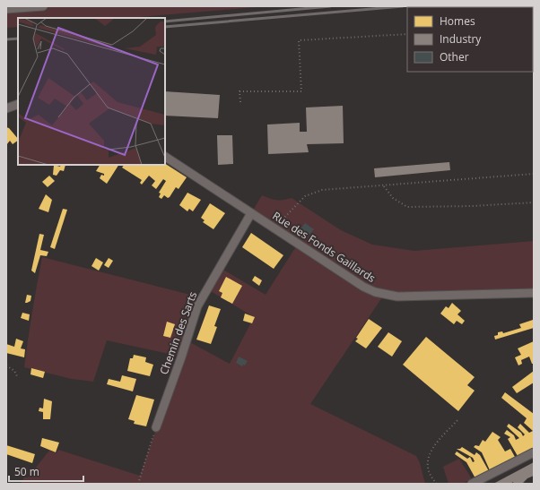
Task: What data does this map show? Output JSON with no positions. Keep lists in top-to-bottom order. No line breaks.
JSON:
{"streets":{"street":["Rue des Fonds Gaillards","Chemin des Sarts"]},"crossings":[["Rue des Fonds Gaillards","Chemin des Sarts"]],"legend":["Homes","Industry","Other"],"scale_bar":"50 m"}
